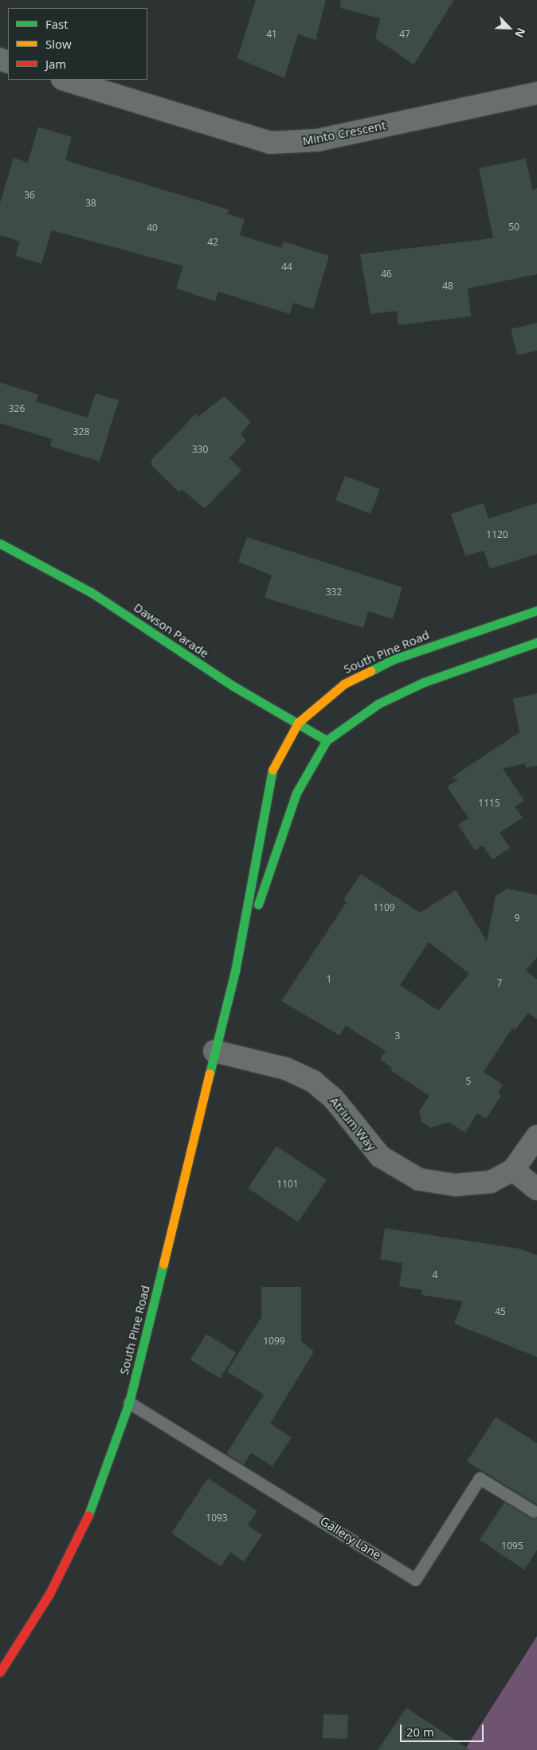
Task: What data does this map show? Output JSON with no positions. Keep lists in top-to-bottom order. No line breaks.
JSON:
{"streets":{"street":["Minto Crescent","Dawson Parade","South Pine Road","Atrium Way"],"lane":["Gallery Lane"]},"crossings":[["Dawson Parade","South Pine Road"],["South Pine Road","Atrium Way"],["South Pine Road","Gallery Lane"]],"house_numbers":["41","47","36","38","50","40","42","44","46","48","326","328","330","1120","332","1115","1109","9","1","7","3","5","1101","4","45","1099","1093","1095"],"legend":["Fast","Slow","Jam"],"scale_bar":"20 m","north":"bottom right"}
